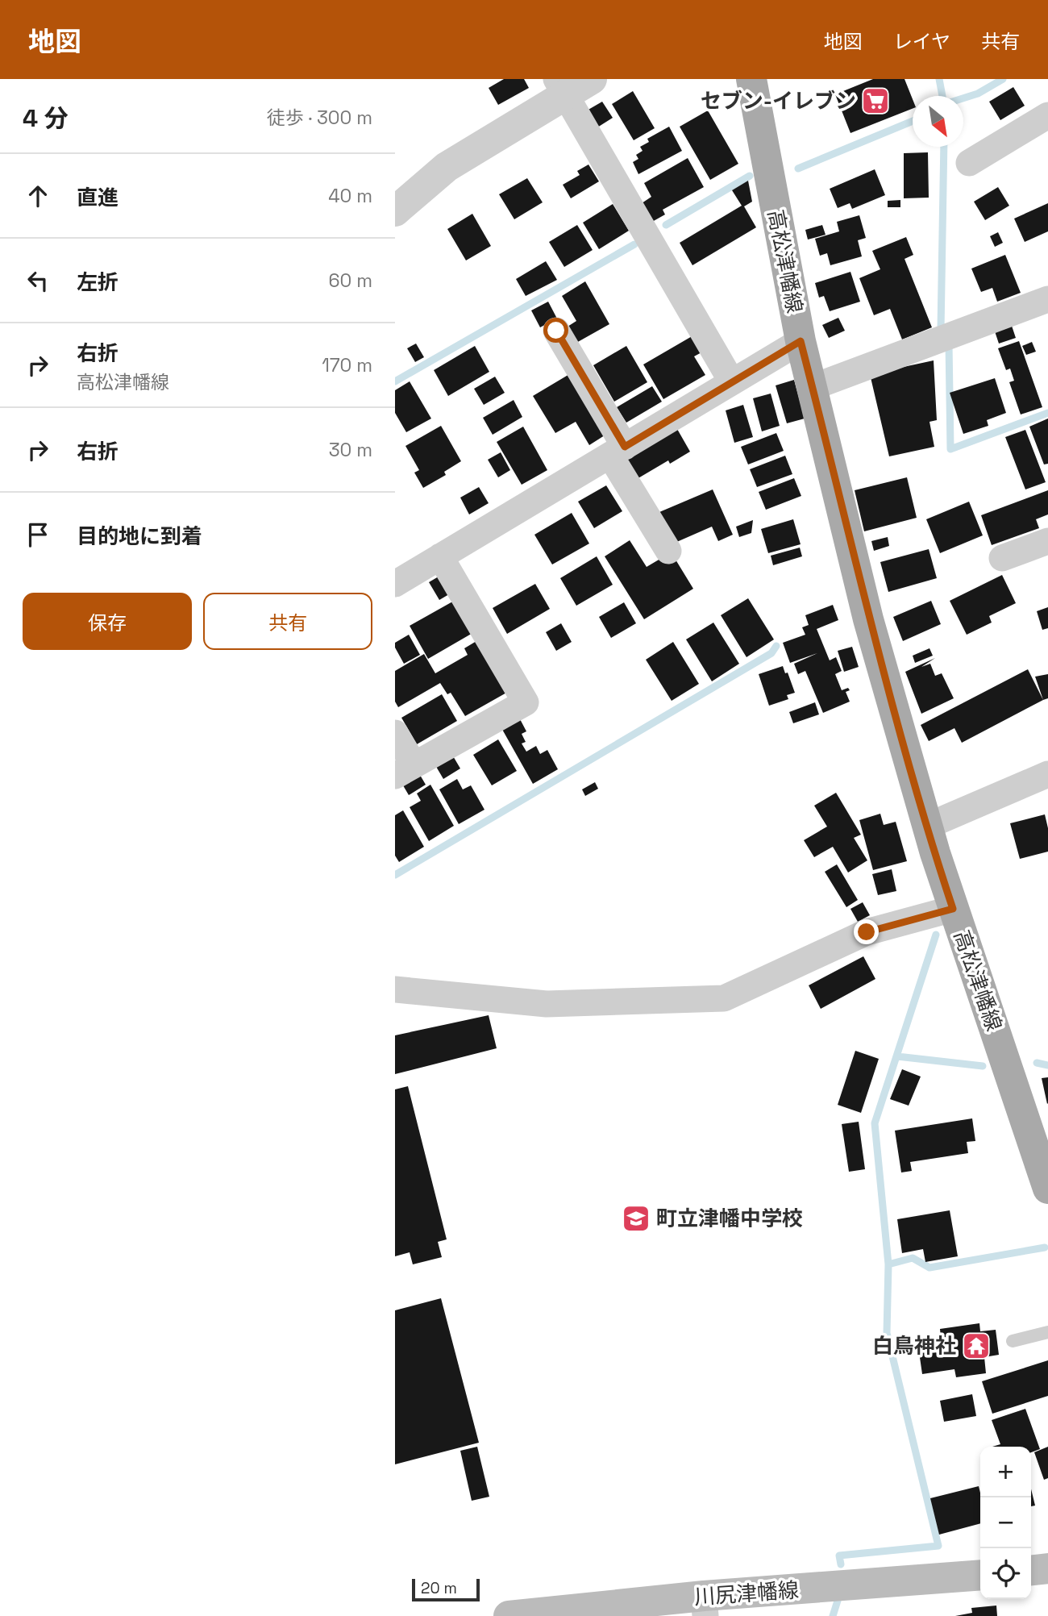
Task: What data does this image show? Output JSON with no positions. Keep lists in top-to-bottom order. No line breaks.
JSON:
{"streets":{"main road":["高松津幡線","川尻津幡線"]},"places":{"supermarket":["セブン-イレブン"],"school or university":["町立津幡中学校"],"temple":["白鳥神社"]},"scale_bar":"20 m","north":"bottom right","page":{"header":"地図","nav":["地図","レイヤ","共有"],"heading":["4 分","徒歩 · 300 m"],"list":[["直進","40 m"],["左折","60 m"],["右折","高松津幡線","170 m"],["右折","30 m"],"目的地に到着"],"buttons":["保存","共有"],"map_buttons":["+","−"],"scale":"20 m"}}
